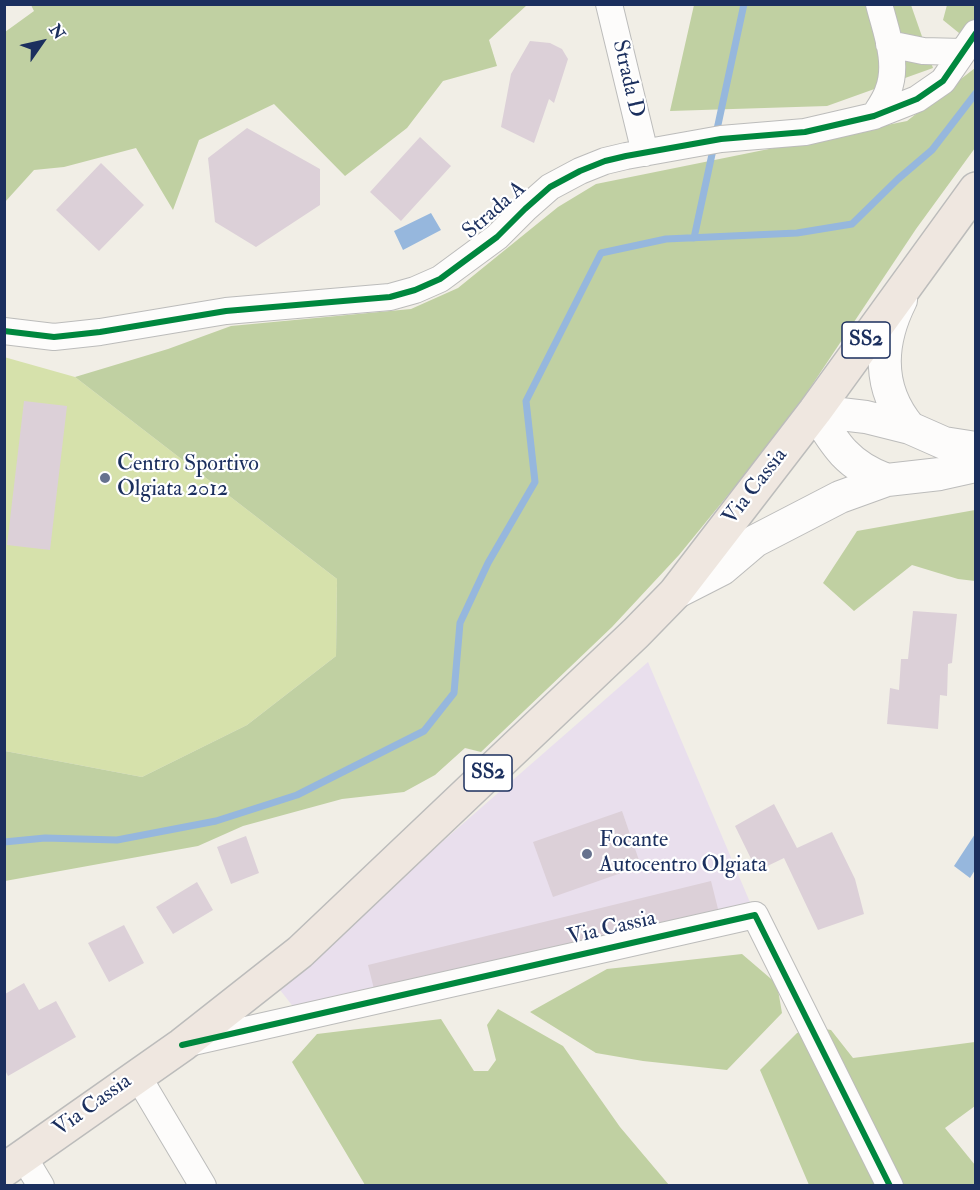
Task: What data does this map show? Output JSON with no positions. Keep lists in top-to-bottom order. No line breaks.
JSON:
{"streets":{"main road":["SS2","Via Cassia"],"street":["Strada D","Strada A"]},"crossings":[["Strada D","Strada A"]],"places":["Centro Sportivo Olgiata 2012","Focante Autocentro Olgiata"],"north":"top right"}
